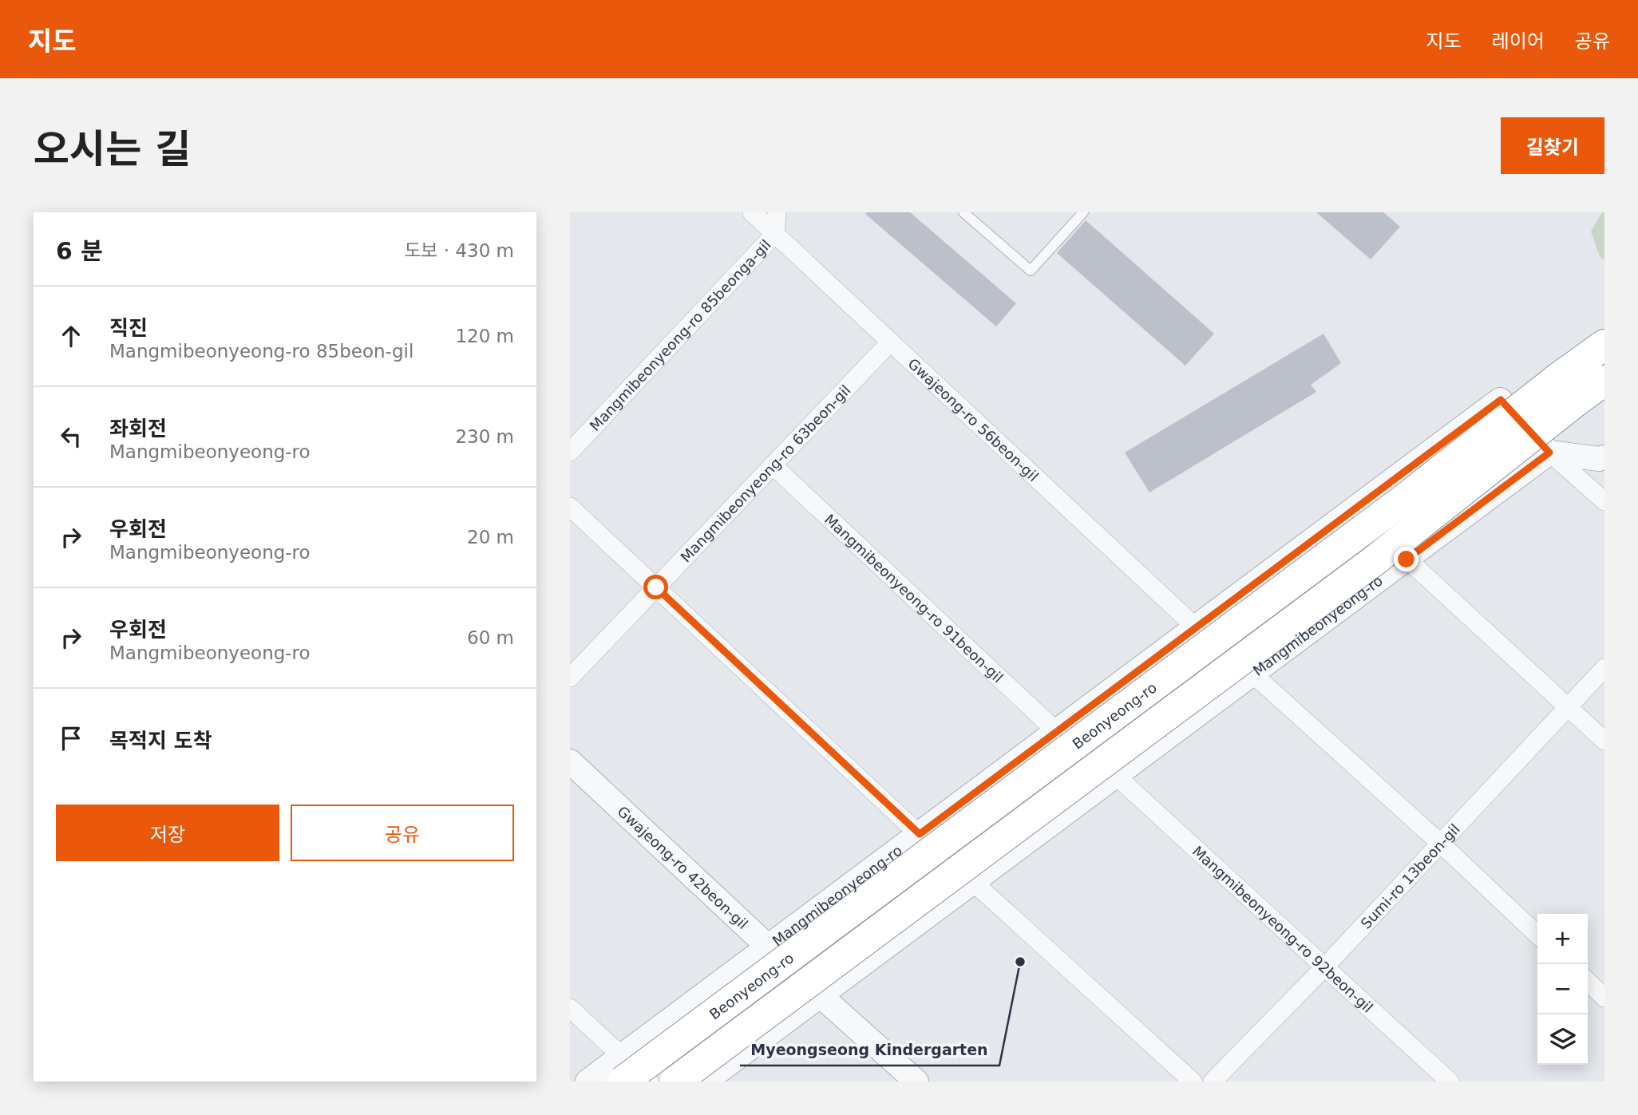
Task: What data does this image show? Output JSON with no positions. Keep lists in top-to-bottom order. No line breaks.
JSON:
{"streets":{"highway":["Beonyeong-ro"],"street":["Mangmibeonyeong-ro 85beonga-gil","Gwajeong-ro 56beon-gil","Mangmibeonyeong-ro 63beon-gil","Mangmibeonyeong-ro 91beon-gil","Mangmibeonyeong-ro","Gwajeong-ro 42beon-gil","Sumi-ro 13beon-gil","Mangmibeonyeong-ro 92beon-gil"]},"crossings":[["Mangmibeonyeong-ro 85beonga-gil","Gwajeong-ro 56beon-gil"],["Gwajeong-ro 56beon-gil","Mangmibeonyeong-ro 63beon-gil"],["Gwajeong-ro 56beon-gil","Mangmibeonyeong-ro"],["Mangmibeonyeong-ro 63beon-gil","Mangmibeonyeong-ro 91beon-gil"],["Mangmibeonyeong-ro 91beon-gil","Mangmibeonyeong-ro"],["Mangmibeonyeong-ro","Beonyeong-ro"],["Mangmibeonyeong-ro","Gwajeong-ro 42beon-gil"],["Mangmibeonyeong-ro","Mangmibeonyeong-ro 92beon-gil"],["Sumi-ro 13beon-gil","Mangmibeonyeong-ro 92beon-gil"]],"places":["Myeongseong Kindergarten"],"page":{"header":"지도","nav":["지도","레이어","공유"],"title":"오시는 길","buttons":["길찾기",["저장","공유"]],"heading":["6 분","도보 · 430 m"],"list":[["직진","Mangmibeonyeong-ro 85beon-gil","120 m"],["좌회전","Mangmibeonyeong-ro","230 m"],["우회전","Mangmibeonyeong-ro","20 m"],["우회전","Mangmibeonyeong-ro","60 m"],"목적지 도착"],"map_buttons":["+","−"]}}
